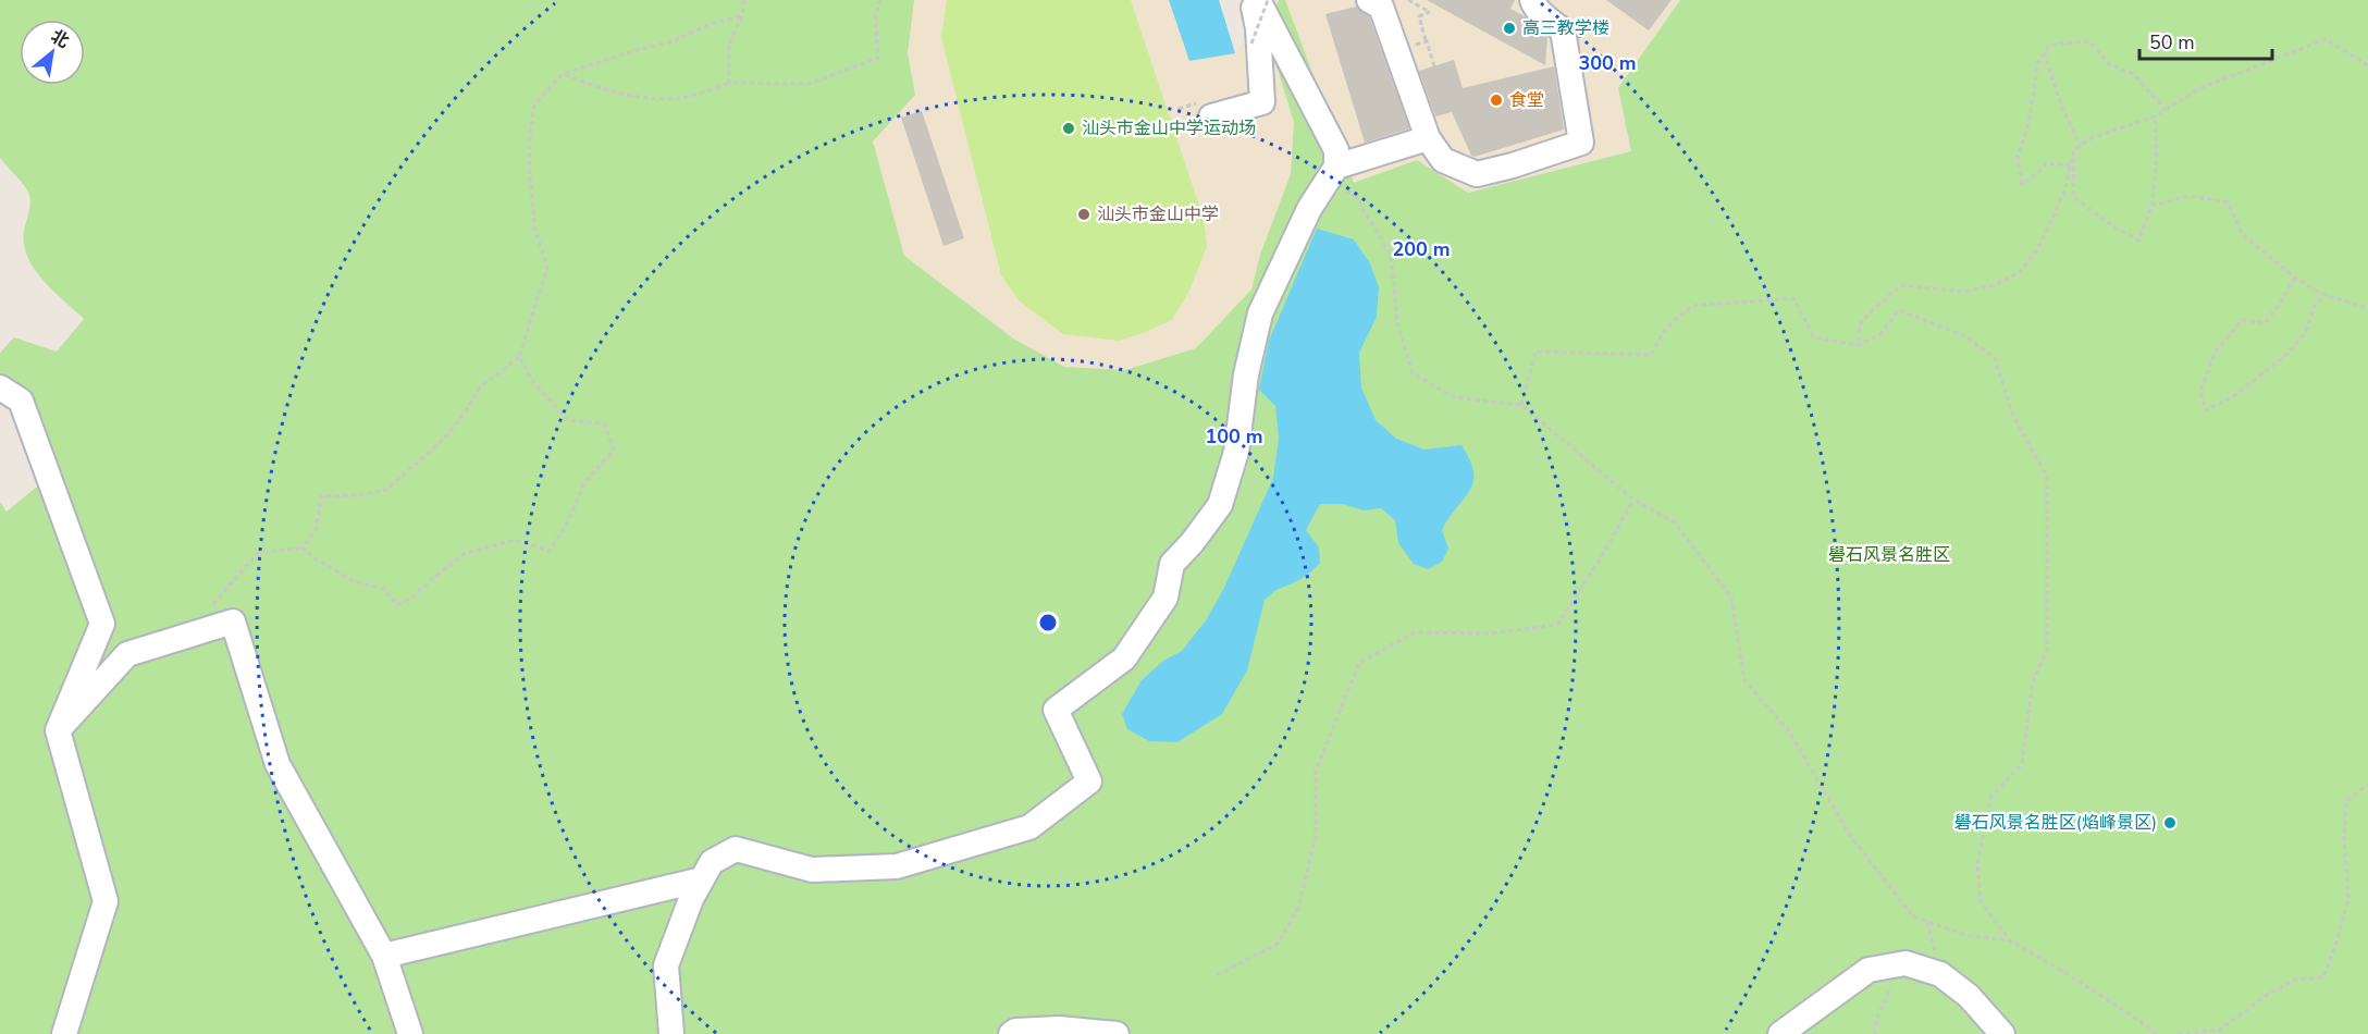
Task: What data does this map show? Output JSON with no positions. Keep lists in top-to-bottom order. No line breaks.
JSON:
{"parks":["礐石风景名胜区"],"places":["高三教学楼","食堂","汕头市金山中学运动场","汕头市金山中学","礐石风景名胜区(焰峰景区)"],"scale_bar":"50 m","north":"top right","rings":["300 m","200 m","100 m"]}
